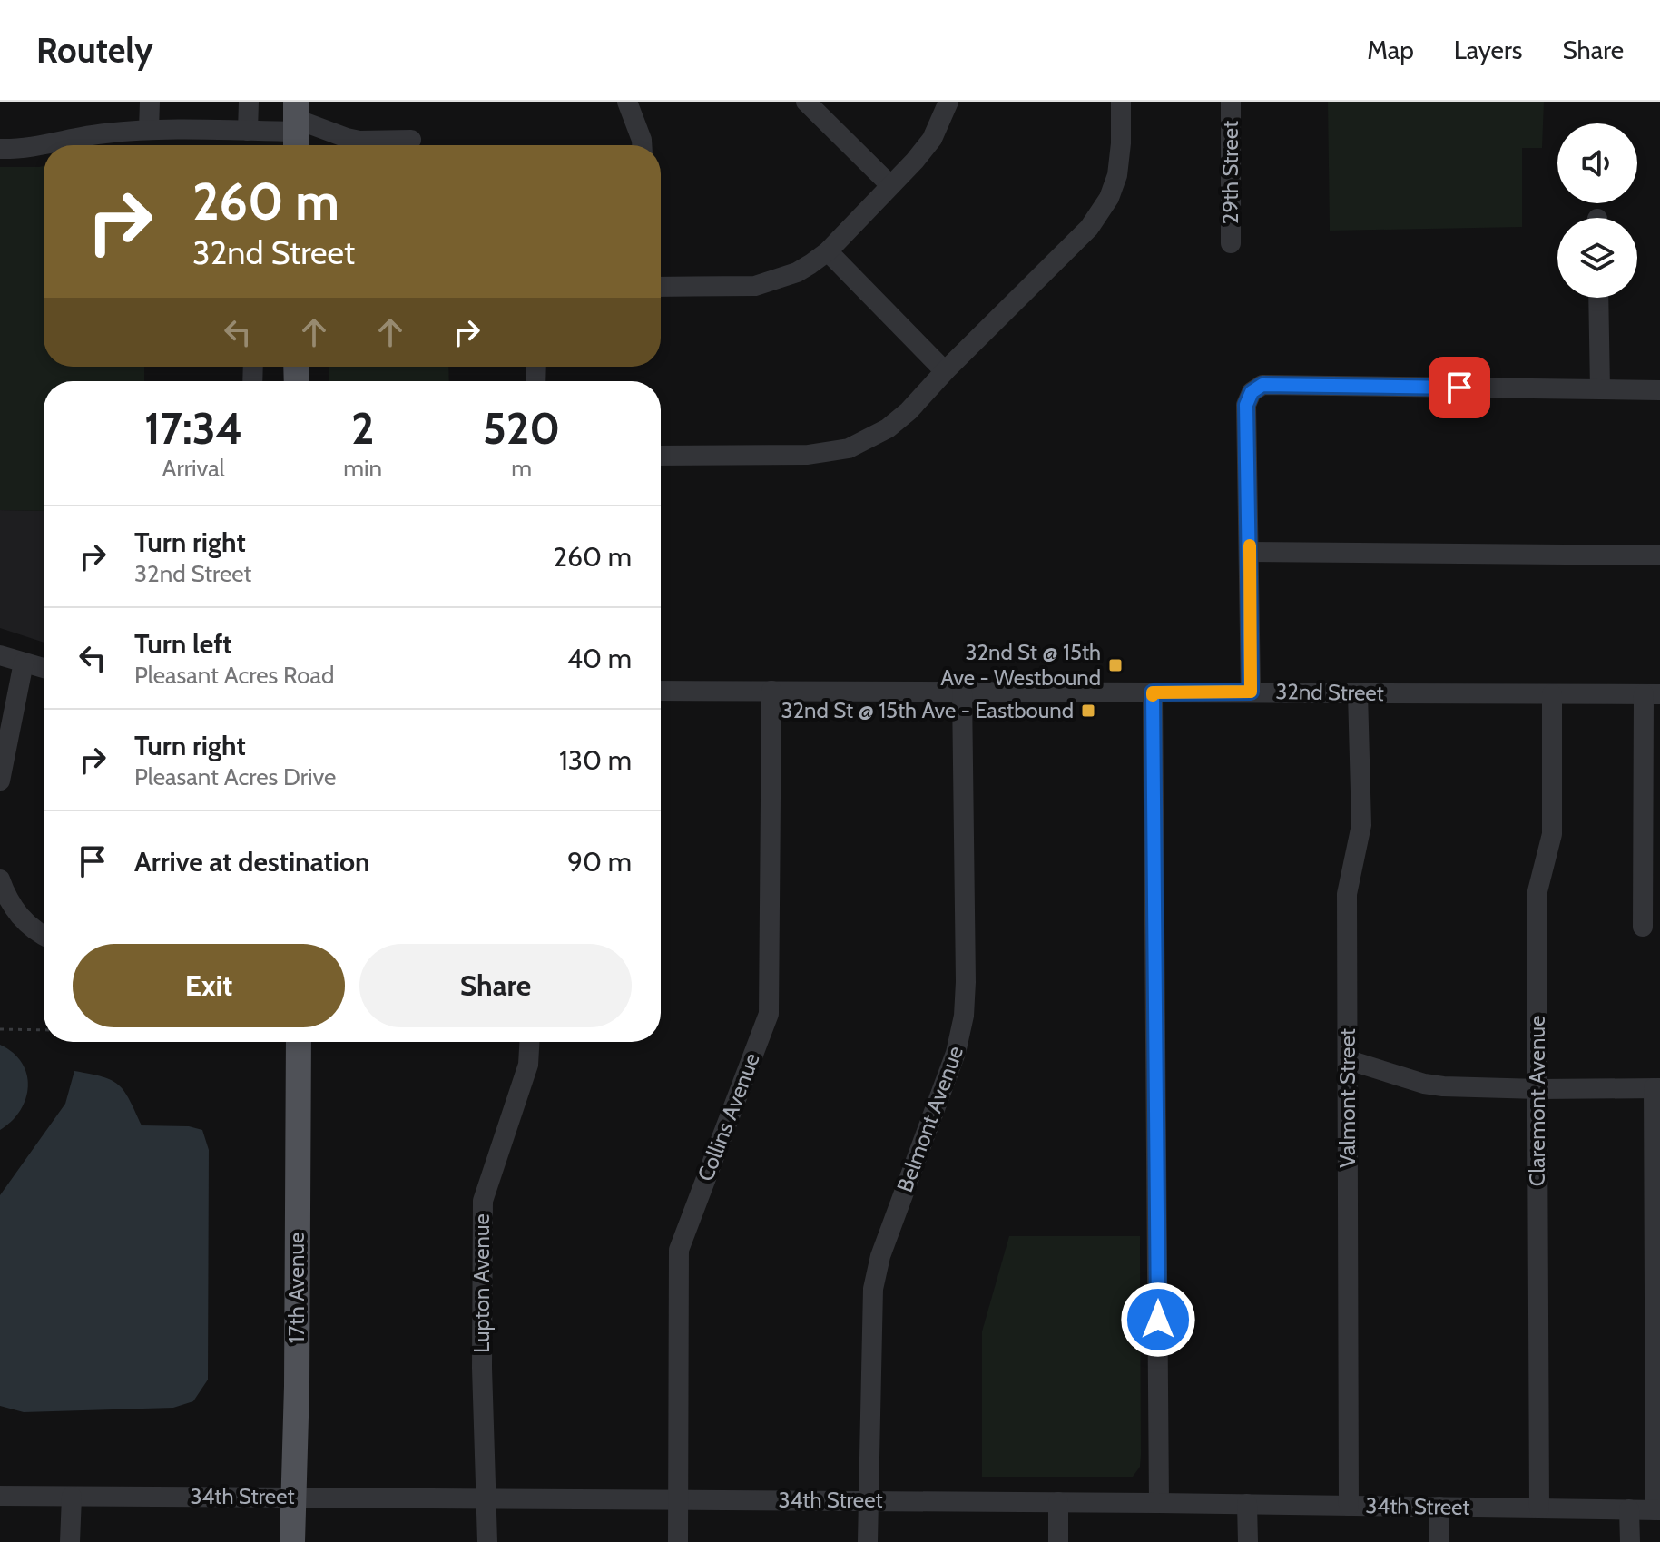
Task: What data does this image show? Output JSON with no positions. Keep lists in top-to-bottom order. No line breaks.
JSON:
{"streets":{"main road":["17th Avenue"],"street":["29th Street","32nd Street","Valmont Street","Claremont Avenue","Collins Avenue","Belmont Avenue","Lupton Avenue","34th Street"]},"crossings":[["32nd Street","Valmont Street"],["32nd Street","Claremont Avenue"],["32nd Street","Collins Avenue"],["32nd Street","Belmont Avenue"],["Valmont Street","34th Street"],["Claremont Avenue","34th Street"],["Collins Avenue","34th Street"],["Belmont Avenue","34th Street"],["Lupton Avenue","34th Street"],["17th Avenue","34th Street"]],"places":{"transit":["32nd St @ 15th Ave - Westbound","32nd St @ 15th Ave - Eastbound"]},"page":{"header":"Routely","nav":["Map","Layers","Share"],"turn":["260 m","32nd Street"],"eta":["17:34","Arrival","2","min","520","m"],"list":[{"name":"Turn right","note":"32nd Street","value":"260 m"},{"name":"Turn left","note":"Pleasant Acres Road","value":"40 m"},{"name":"Turn right","note":"Pleasant Acres Drive","value":"130 m"},{"name":"Arrive at destination","value":"90 m"}],"buttons":["Exit","Share"]}}
